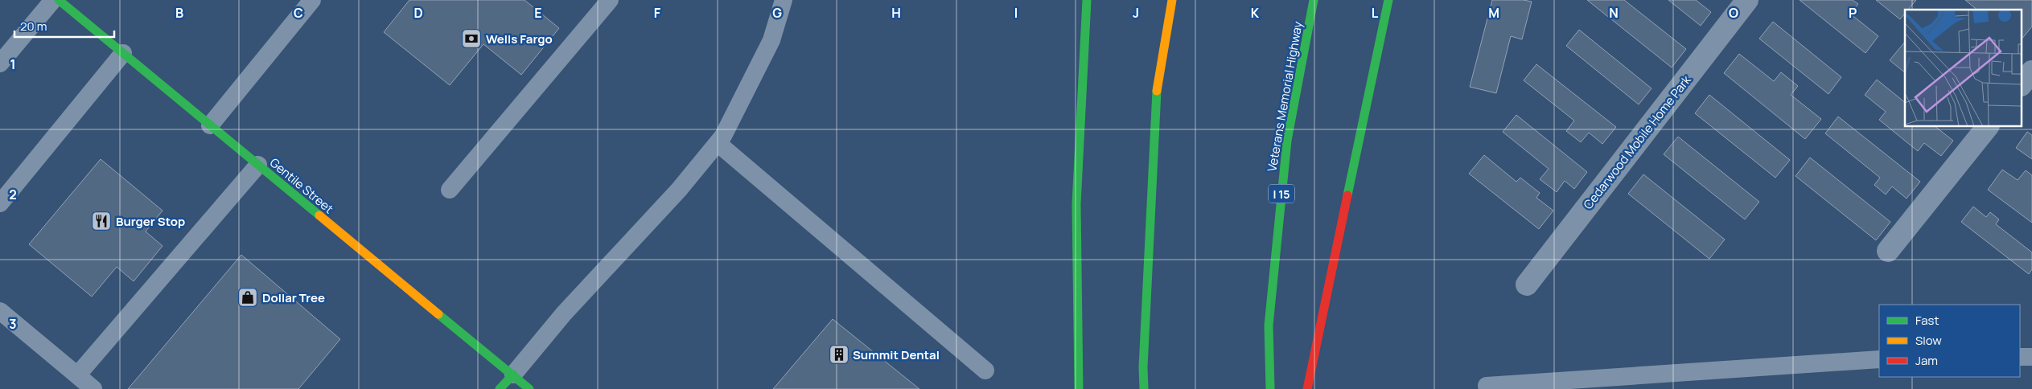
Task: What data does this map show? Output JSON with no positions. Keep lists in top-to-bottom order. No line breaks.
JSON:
{"streets":{"main road":["Veterans Memorial Highway","Gentile Street","I 15"],"street":["Cedarwood Mobile Home Park"]},"places":{"bank":["Wells Fargo"],"restaurant":["Burger Stop"],"shop":["Dollar Tree"],"building":["Summit Dental"]},"legend":["Fast","Slow","Jam"],"scale_bar":"20 m","grid":{"columns":["B","C","D","E","F","G","H","I","J","K","L","M","N","O","P"],"rows":["1","2","3"]}}
